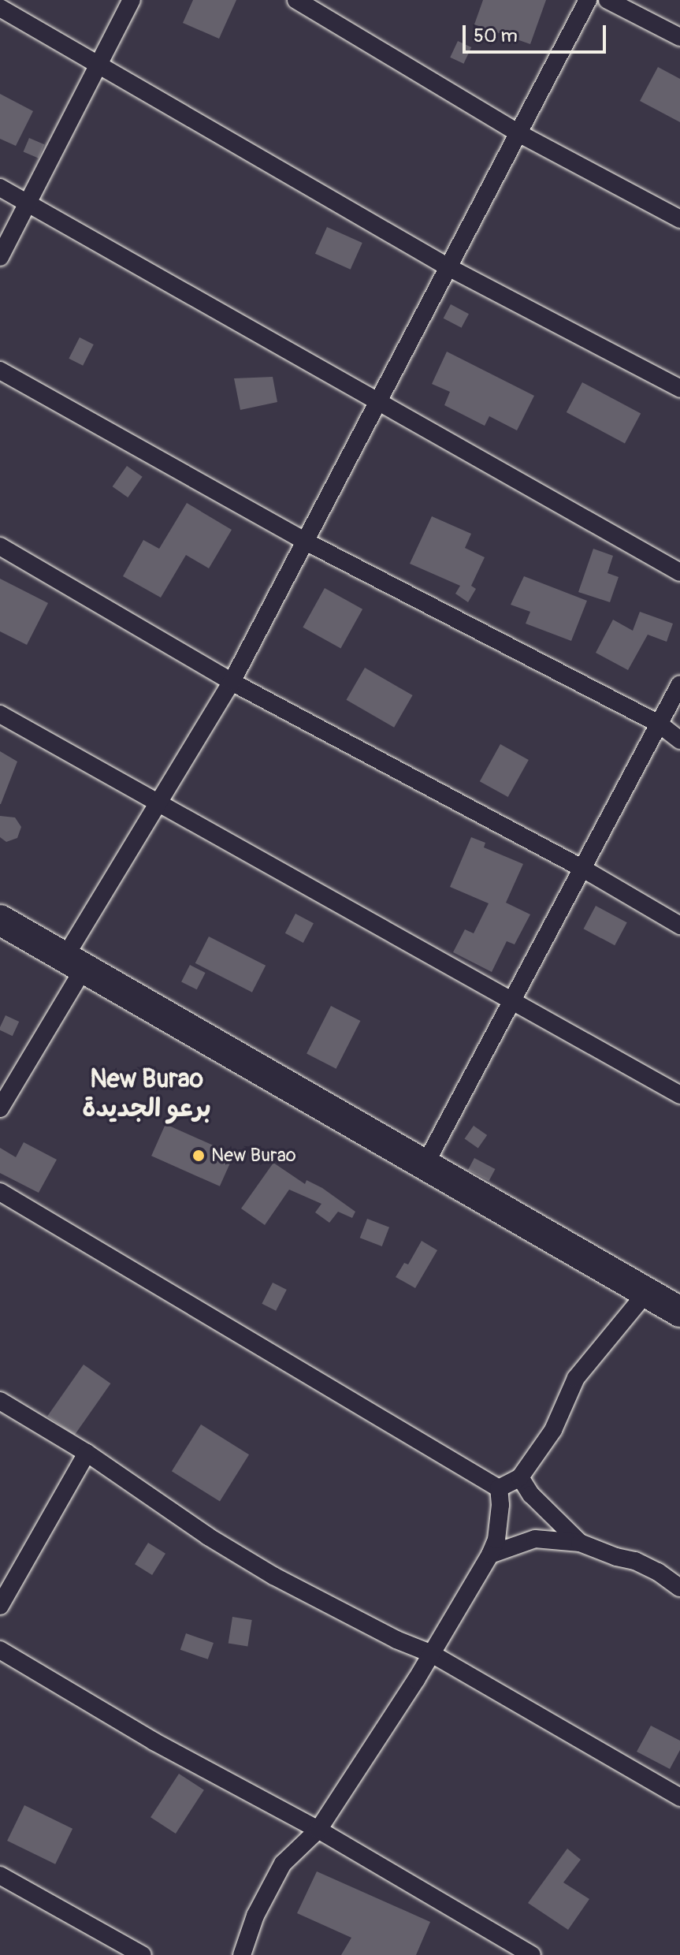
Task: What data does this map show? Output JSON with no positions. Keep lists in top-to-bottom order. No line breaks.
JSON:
{"districts":["New Burao برعو الجديدة"],"places":["New Burao"],"scale_bar":"50 m"}
